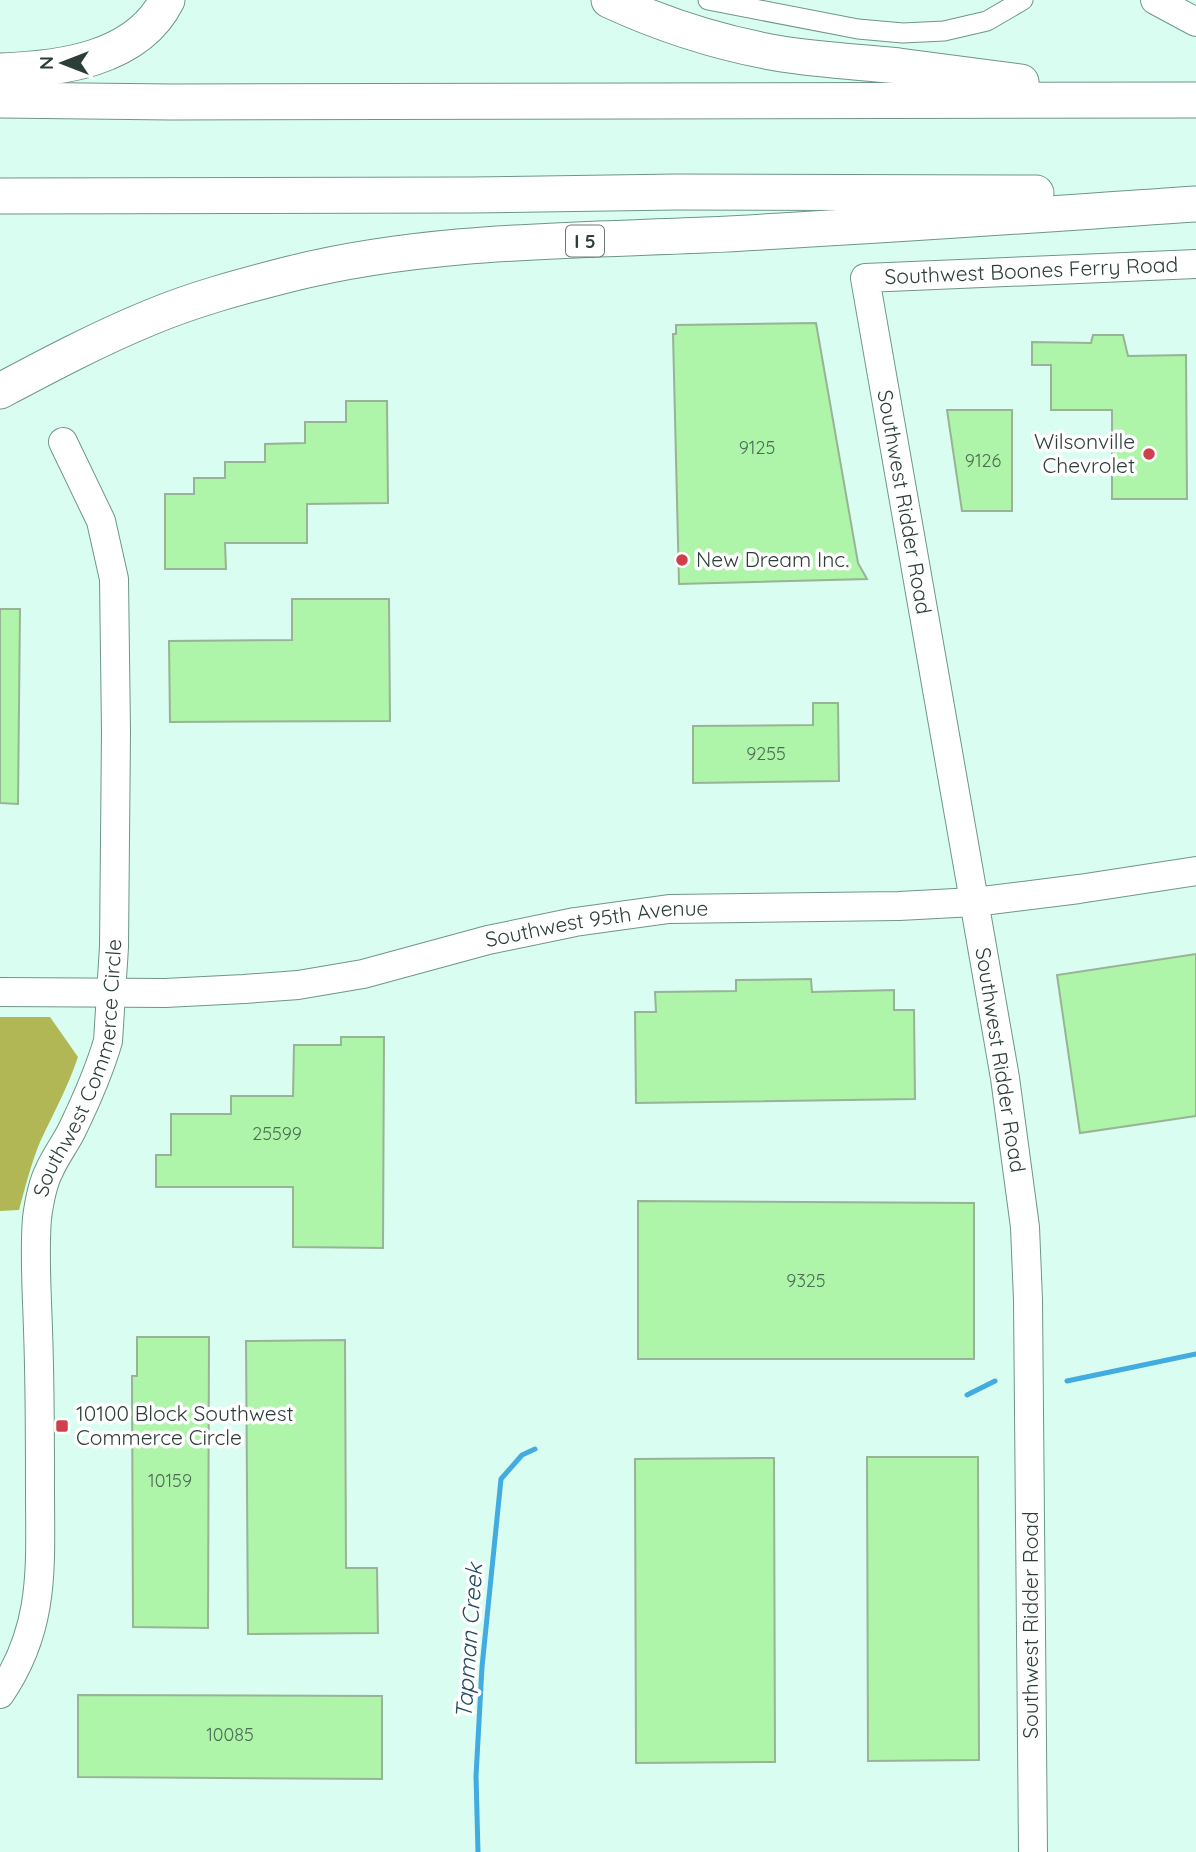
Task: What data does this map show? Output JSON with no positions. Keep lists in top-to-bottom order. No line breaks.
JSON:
{"streets":{"highway":["I 5"],"street":["Southwest Boones Ferry Road","Southwest Ridder Road","Southwest 95th Avenue","Southwest Commerce Circle"]},"crossings":[["Southwest Boones Ferry Road","Southwest Ridder Road"],["Southwest Ridder Road","Southwest 95th Avenue"],["Southwest 95th Avenue","Southwest Commerce Circle"]],"water":["Tapman Creek"],"places":{"other":["Wilsonville Chevrolet","New Dream Inc."],"transit":["10100 Block Southwest Commerce Circle"]},"house_numbers":["9125","9126","9255","25599","9325","10159","10085"],"north":"left"}
